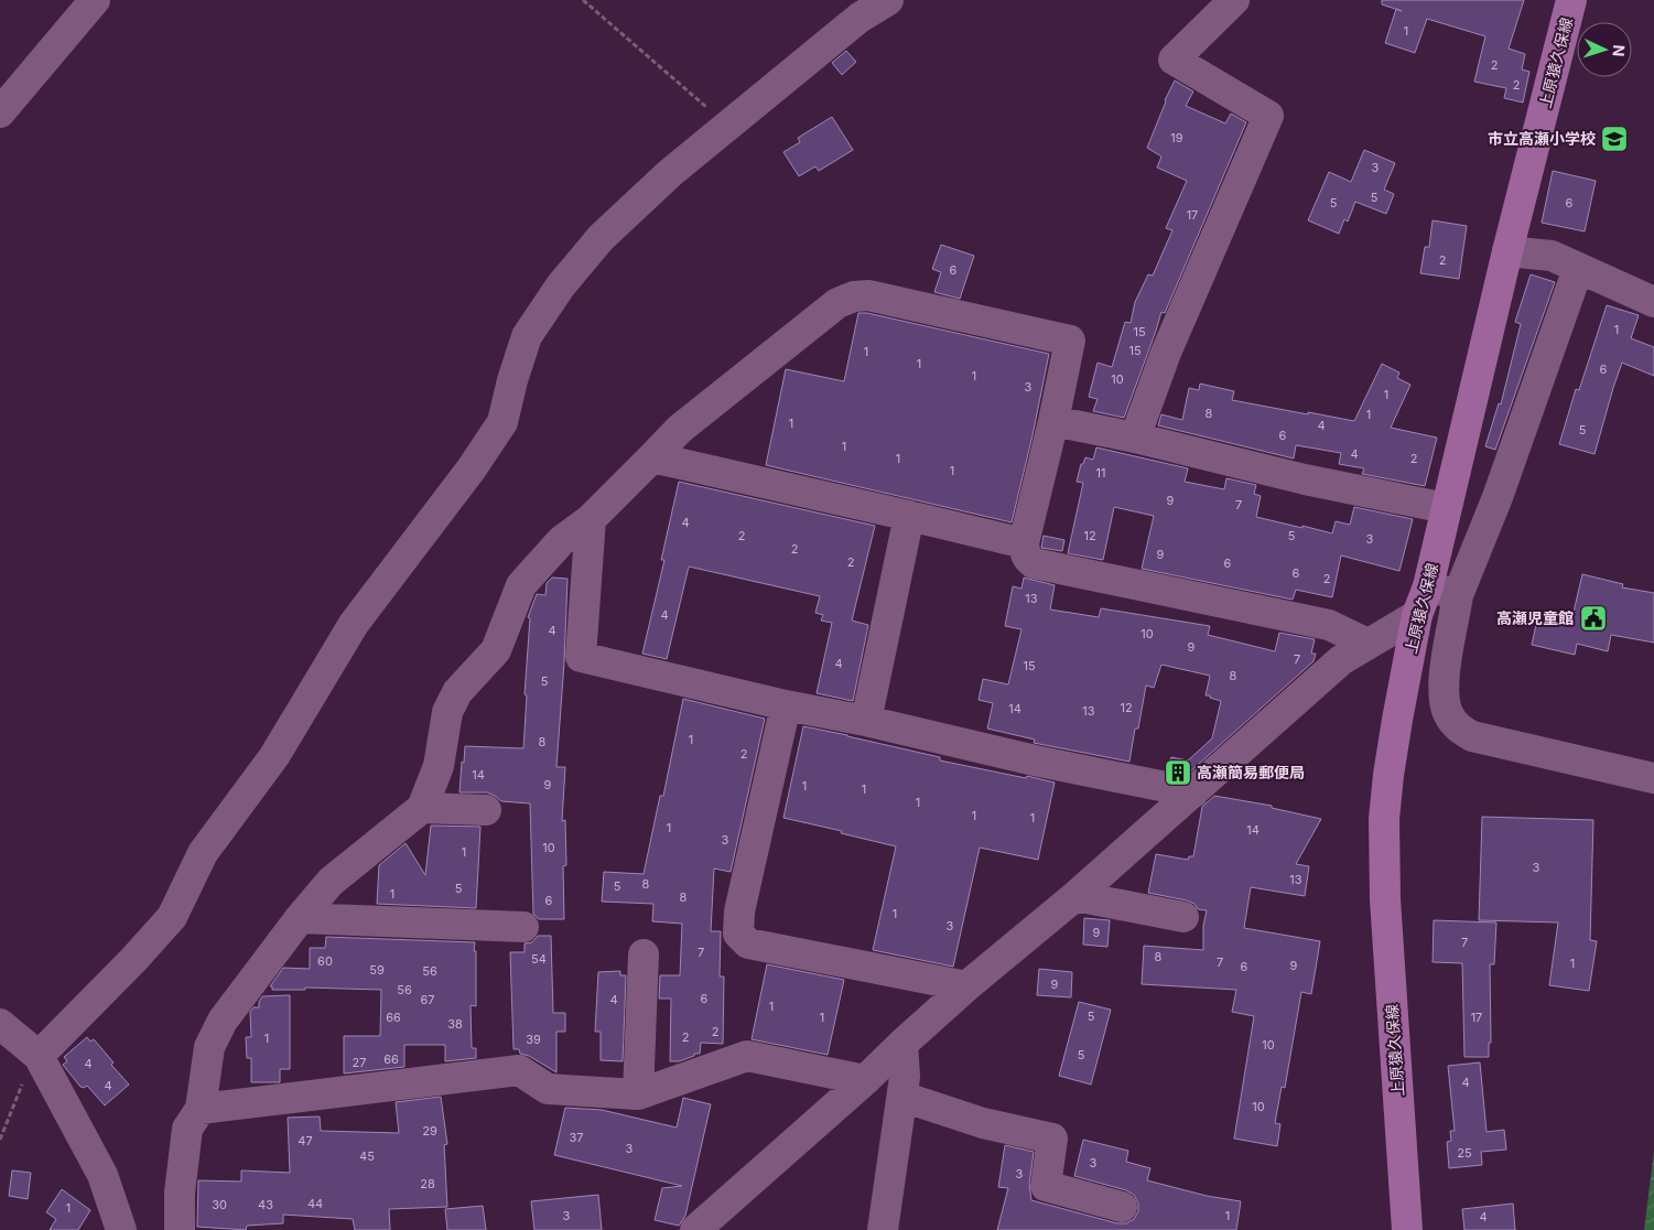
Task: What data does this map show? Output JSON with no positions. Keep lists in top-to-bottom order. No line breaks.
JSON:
{"streets":{"main road":["上原猿久保線"]},"places":{"school or university":["市立高瀬小学校"],"public building":["高瀬児童館"],"building":["高瀬簡易郵便局"]},"house_numbers":["1","2","2","19","3","5","5","6","17","2","6","1","15","15","1","1","6","1","10","3","1","8","1","1","4","5","6","1","4","1","2","1","11","9","7","4","2","12","5","3","2","9","2","6","6","2","13","4","4","10","9","7","4","15","8","5","12","14","13","1","8","2","14","9","1","1","1","1","1","1","14","3","10","1","3","13","8","5","5","1","8","6","1","3","9","7","7","8","54","60","7","1","9","6","59","56","9","56","6","67","4","1","5","66","1","17","38","2","2","1","39","10","5","66","27","4","4","4","10","29","37","47","3","25","45","3","3","28","44","30","43","1","3","1","4"],"north":"right"}
